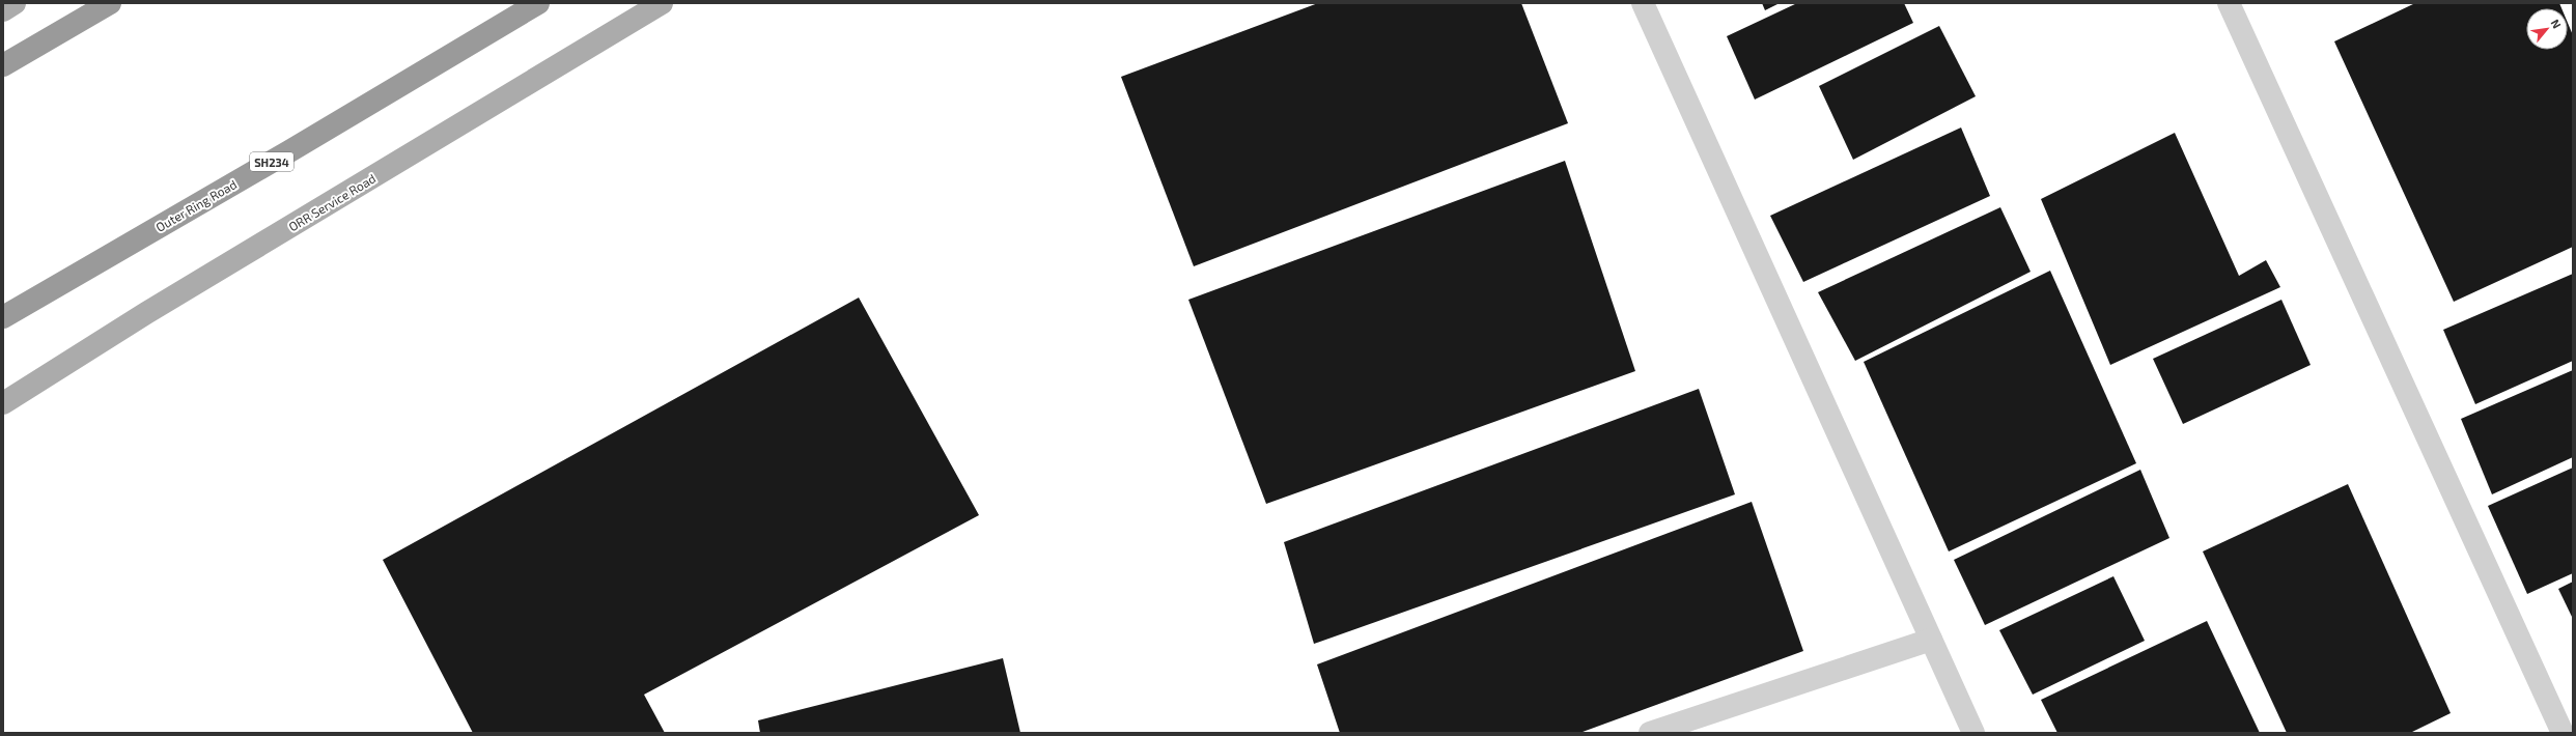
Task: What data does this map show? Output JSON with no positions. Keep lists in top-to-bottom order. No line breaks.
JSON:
{"streets":{"highway":["SH234","Outer Ring Road"],"main road":["ORR Service Road"]},"north":"top right"}
